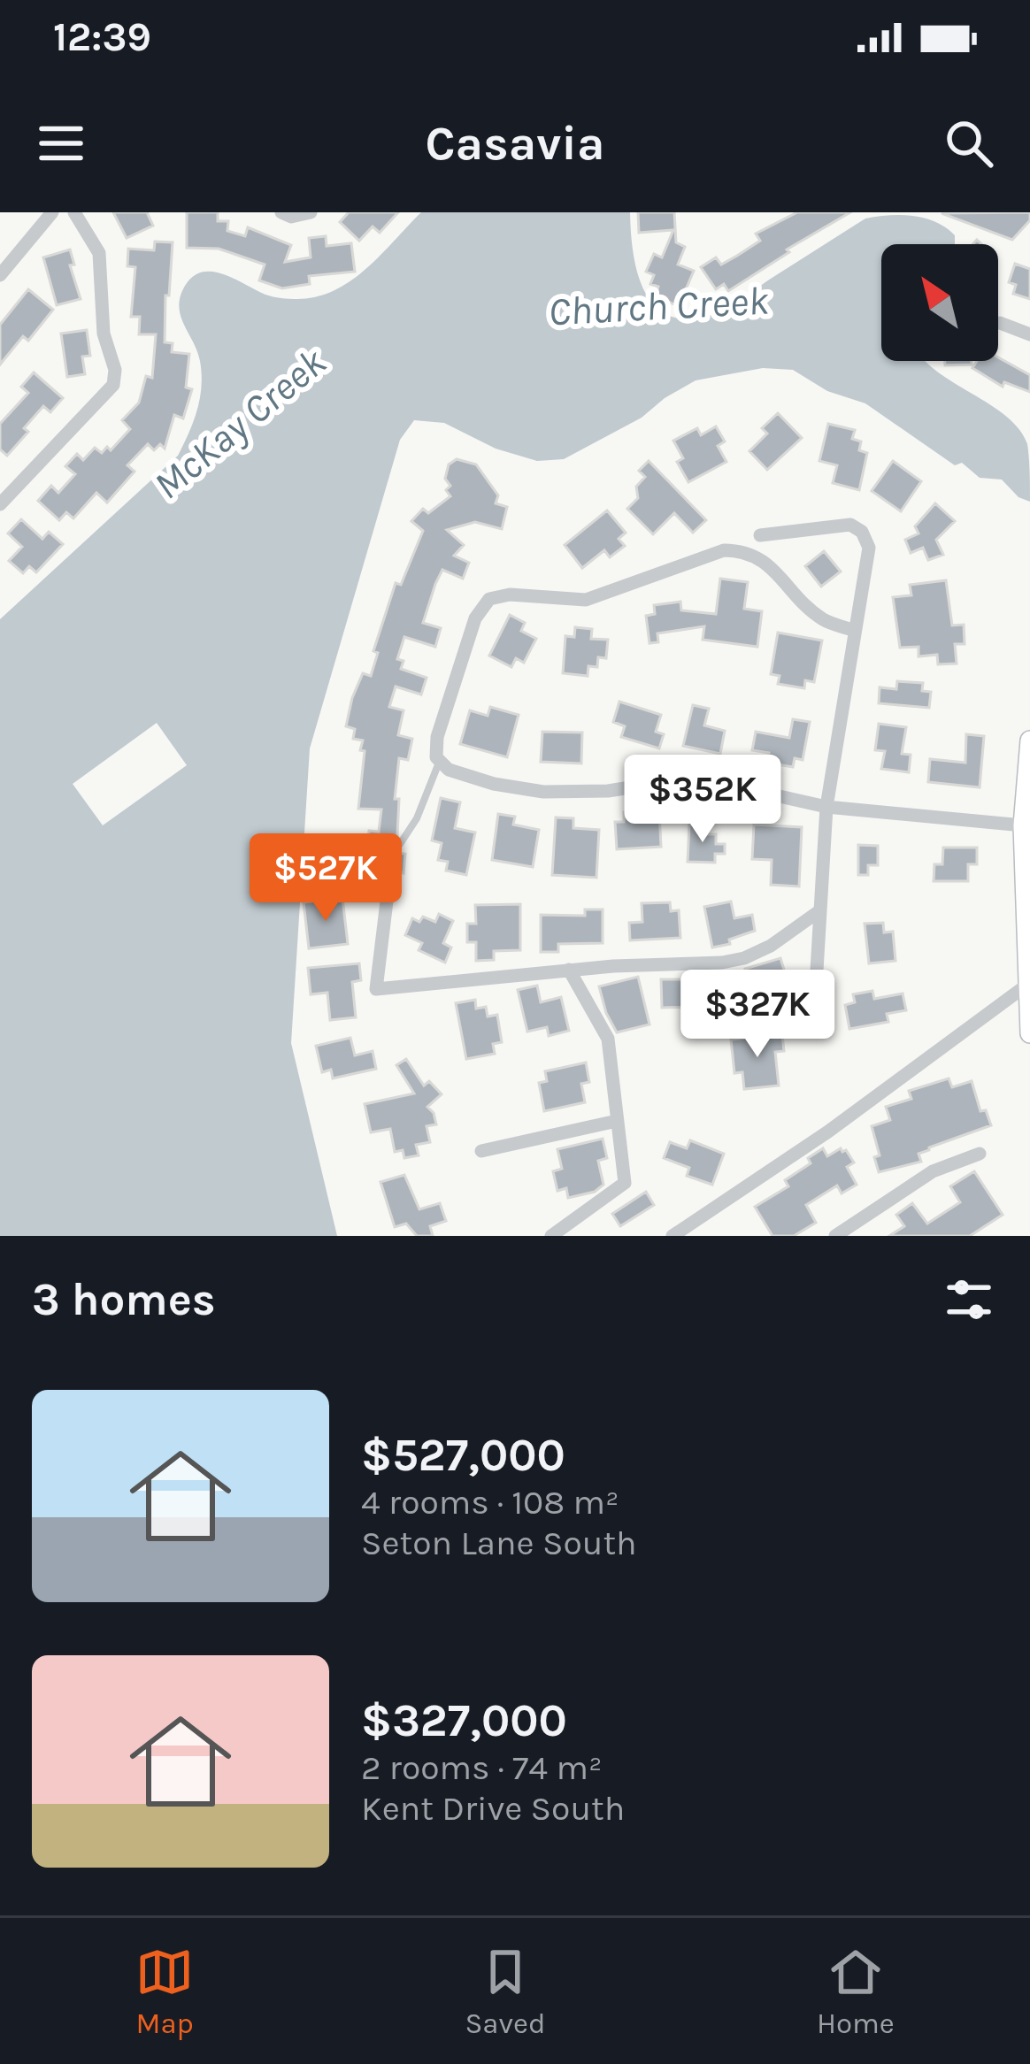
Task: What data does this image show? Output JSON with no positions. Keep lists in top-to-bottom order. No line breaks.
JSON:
{"water":["Church Creek","McKay Creek"],"north":"top left","page":{"status":"12:39","header":"Casavia","price":["$352K","$527K","$327K"],"heading":"3 homes","list":[{"name":"$527,000","note":"4 rooms · 108 m² · Seton Lane South"},{"name":"$327,000","note":"2 rooms · 74 m² · Kent Drive South"}],"tabs":["Map","Saved","Home"]}}
